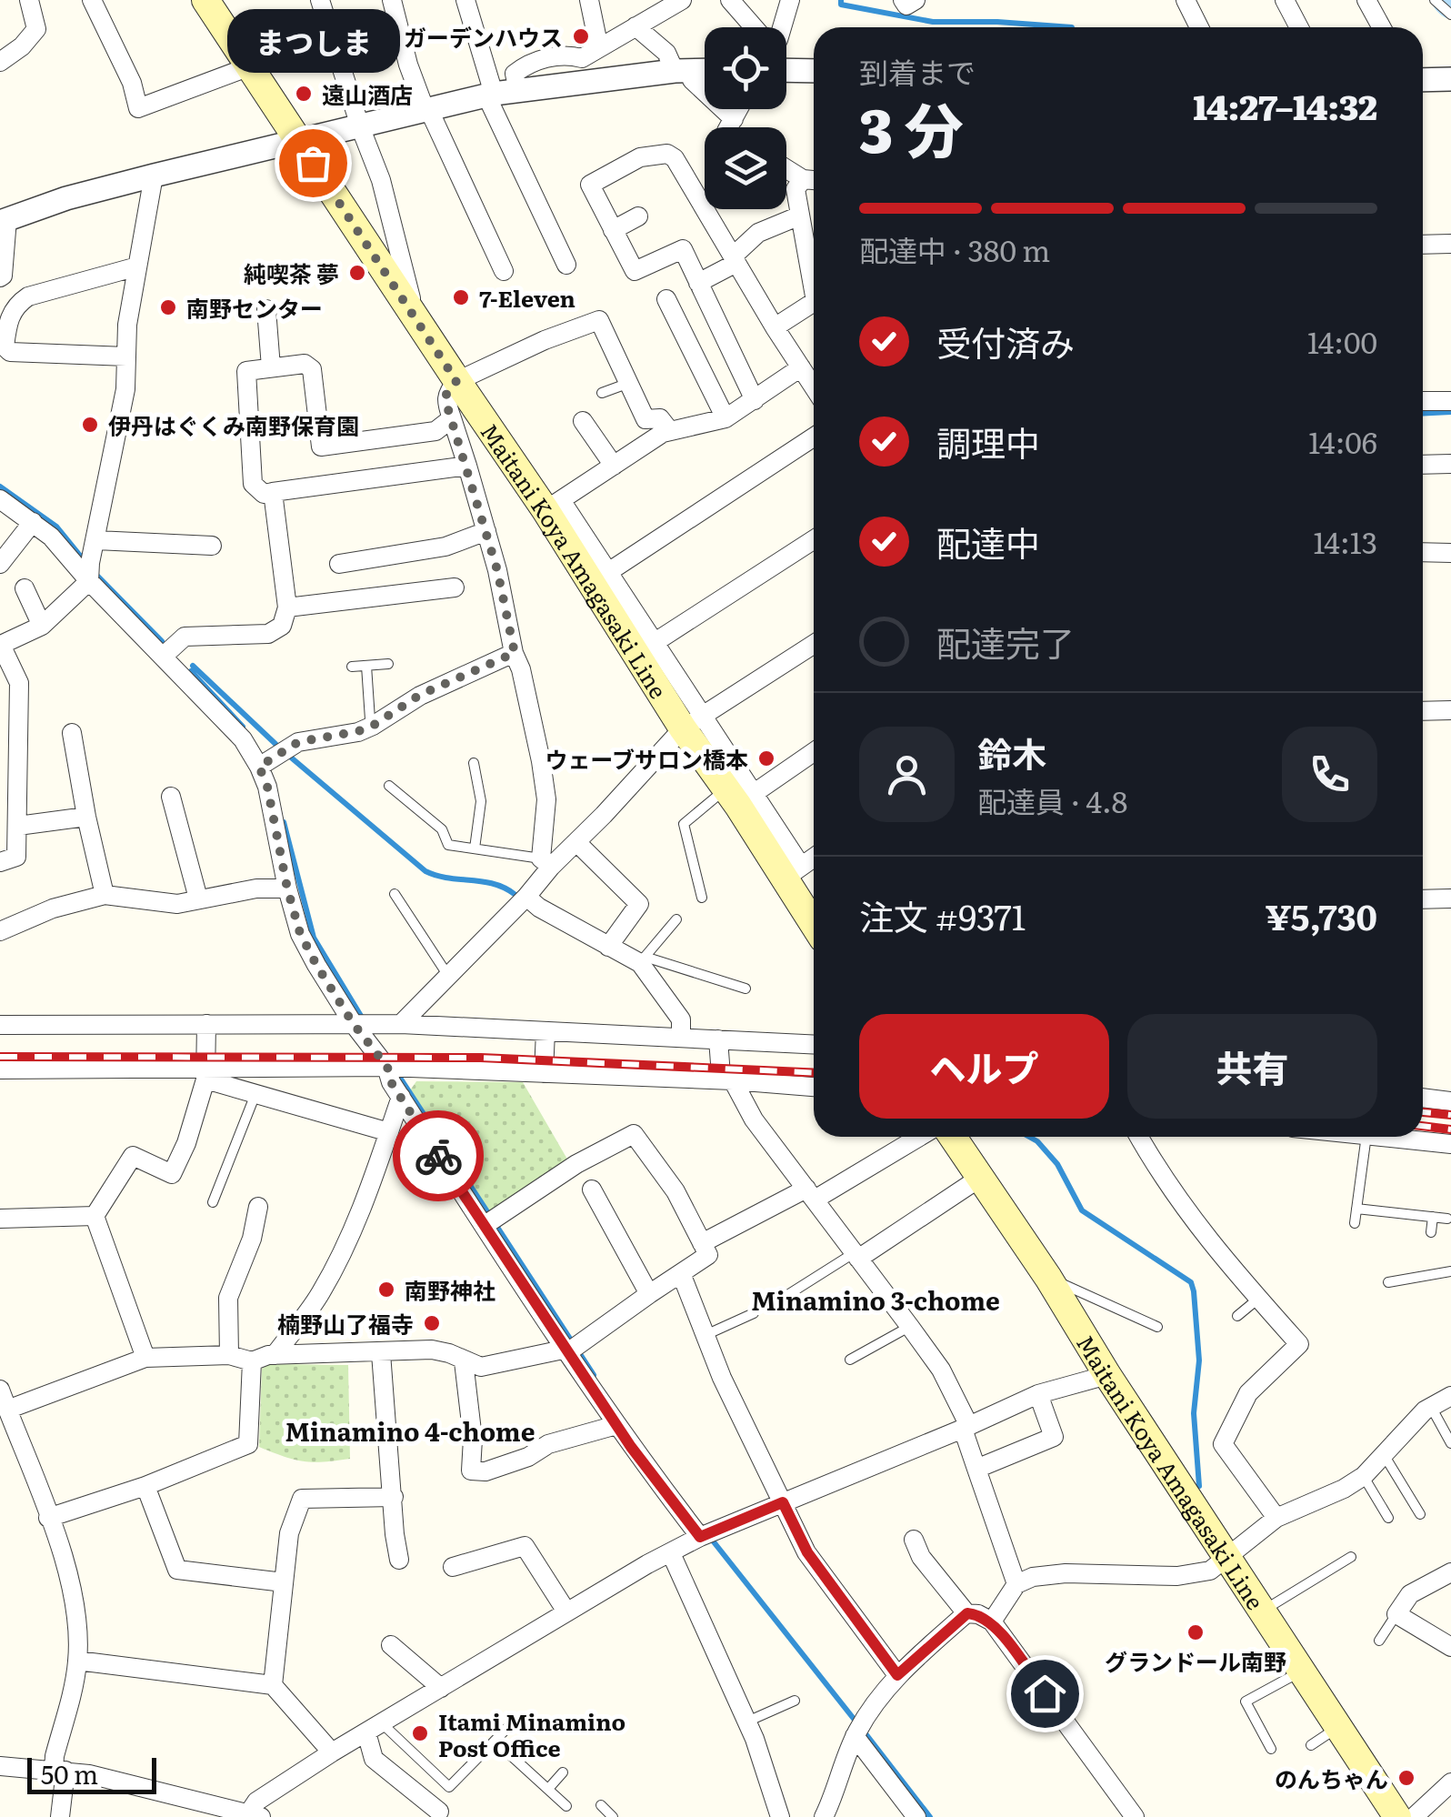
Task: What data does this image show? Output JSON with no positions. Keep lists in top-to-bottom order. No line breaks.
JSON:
{"streets":{"main road":["Maitani Koya Amagasaki Line"]},"districts":["Minamino 3-chome","Minamino 4-chome"],"places":["ガーデンハウス","遠山酒店","まつしま","純喫茶 夢","7-Eleven","南野センター","伊丹はぐくみ南野保育園","ウェーブサロン橋本","南野神社","楠野山了福寺","グランドール南野","Itami Minamino Post Office","のんちゃん"],"scale_bar":"50 m","page":{"bubble":"まつしま","heading":["3 分","到着まで","14:27–14:32"],"panel":["鈴木","配達員 · 4.8","注文 #9371","¥5,730"],"bar":"配達中 · 380 m","list":[["受付済み","14:00"],["調理中","14:06"],["配達中","14:13"],"配達完了"],"buttons":["ヘルプ","共有"],"scale":"50 m"}}
